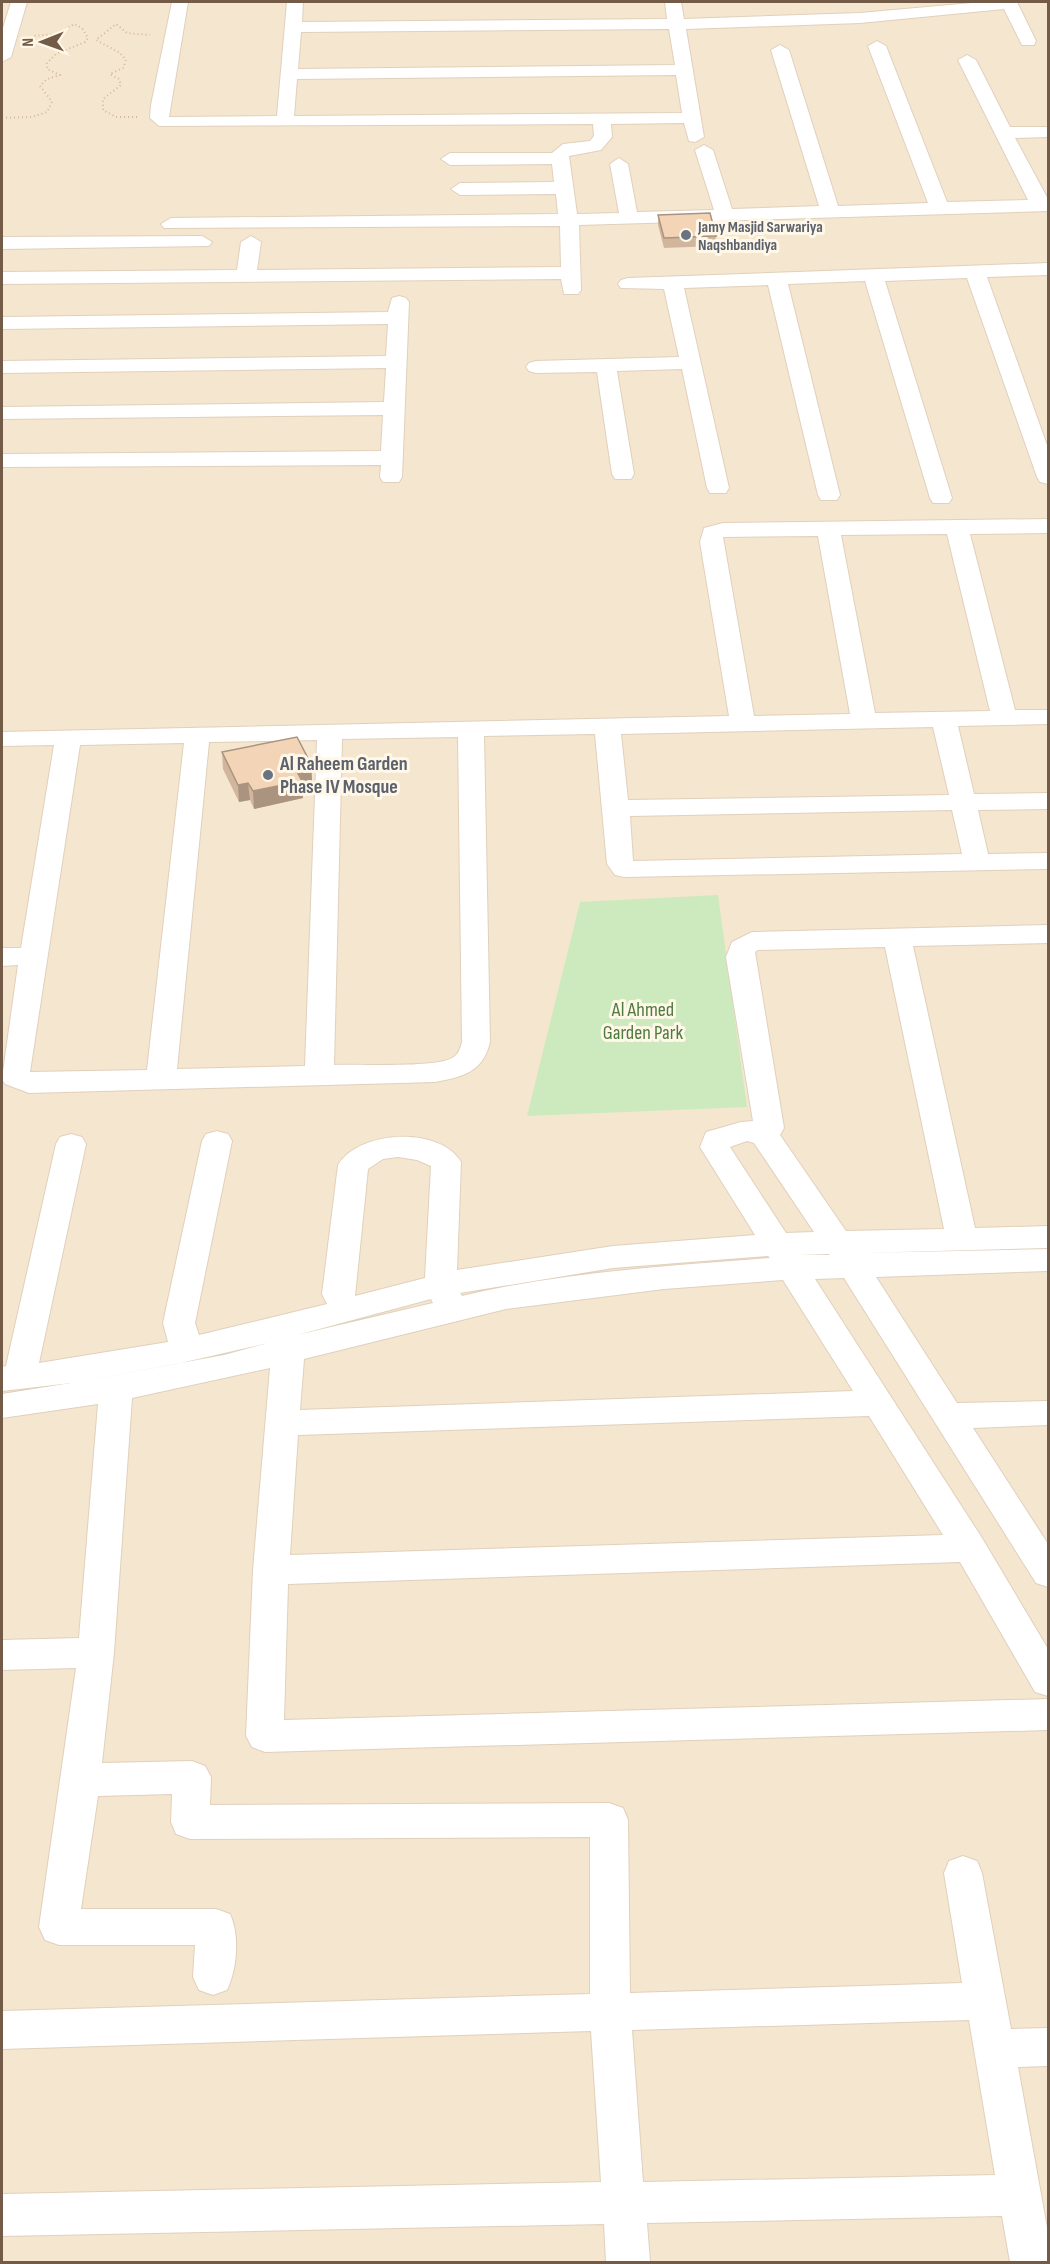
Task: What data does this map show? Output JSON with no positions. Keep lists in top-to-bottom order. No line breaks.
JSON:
{"parks":["Al Ahmed Garden Park"],"places":["Jamy Masjid Sarwariya Naqshbandiya","Al Raheem Garden Phase IV Mosque"],"north":"left"}
